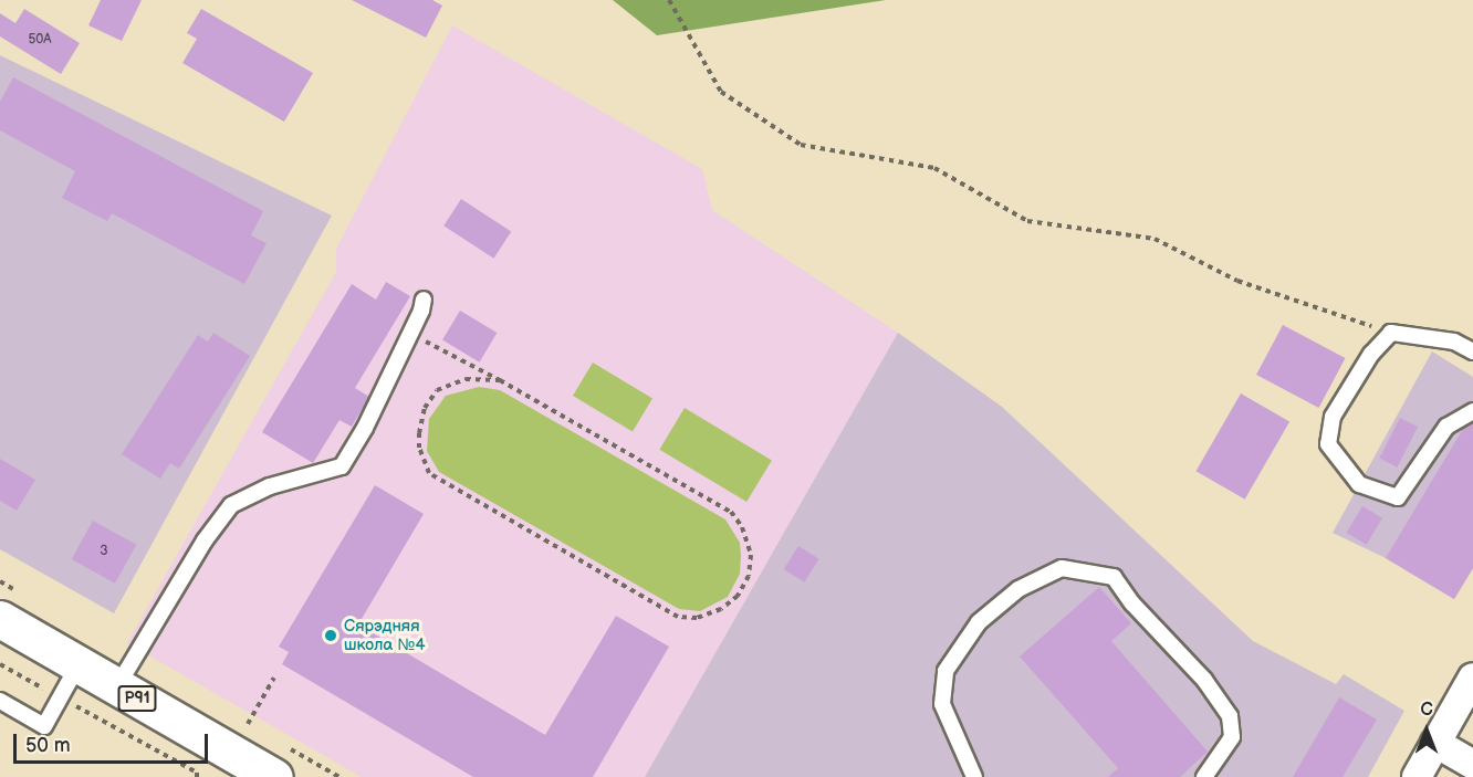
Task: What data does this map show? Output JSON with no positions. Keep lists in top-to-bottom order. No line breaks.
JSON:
{"streets":{"main road":["Р91"]},"places":["Сярэдняя школа №4"],"house_numbers":["50А","3"],"scale_bar":"50 m","north":"top"}
